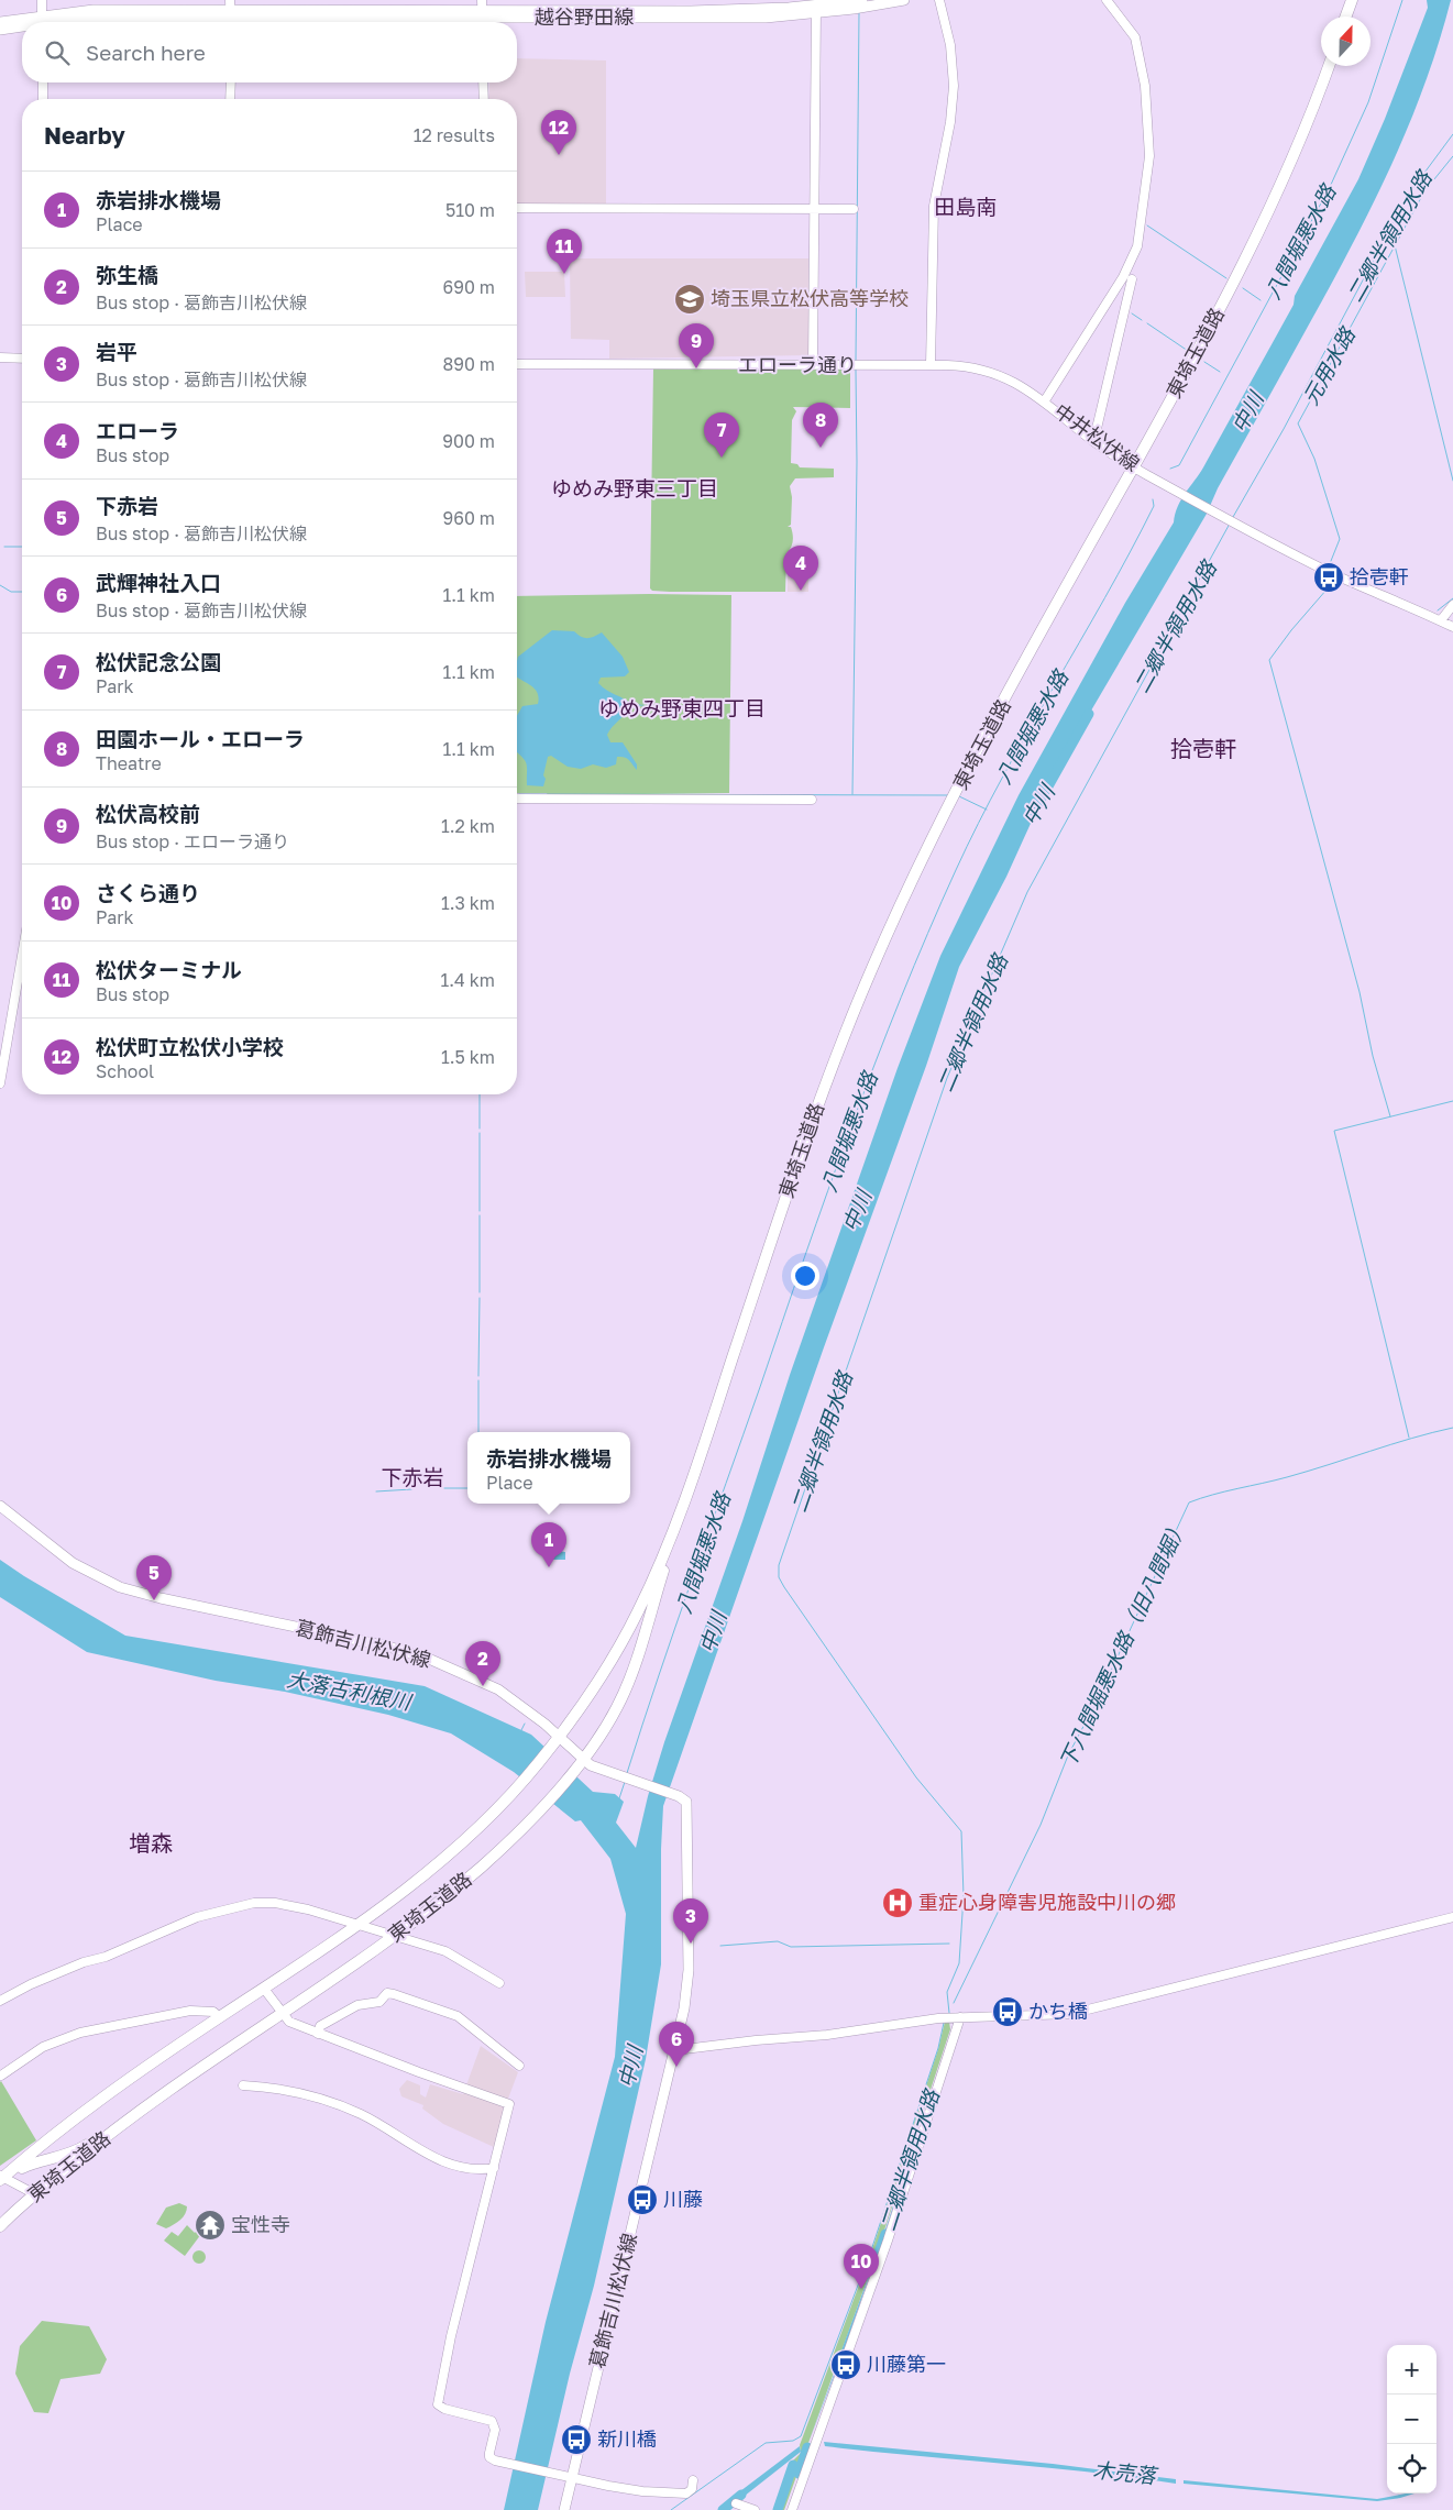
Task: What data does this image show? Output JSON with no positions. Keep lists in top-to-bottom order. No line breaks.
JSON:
{"streets":{"highway":["東埼玉道路"],"main road":["越谷野田線","葛飾吉川松伏線"],"street":["エローラ通り","中井松伏線"]},"crossings":[["東埼玉道路","中井松伏線"],["東埼玉道路","葛飾吉川松伏線"],["エローラ通り","中井松伏線"]],"districts":["田島南","ゆめみ野東三丁目","ゆめみ野東四丁目","拾壱軒","下赤岩","増森"],"water":["二郷半領用水路","八間堀悪水路","元用水路","中川","下八間堀悪水路（旧八間堀）","大落古利根川","木売落"],"places":{"school or university":["埼玉県立松伏高等学校"],"bus stop":["拾壱軒","かち橋","川藤","川藤第一","新川橋"],"hospital":["重症心身障害児施設中川の郷"],"temple":["宝性寺"]},"north":"top","page":{"search":"Search here","heading":["Nearby","12 results"],"pins":["12","11","9","8","7","4","1","5","2","3","6","10"],"list":[{"mark":"1","name":"赤岩排水機場","note":"Place","value":"510 m"},{"mark":"2","name":"弥生橋","note":"Bus stop · 葛飾吉川松伏線","value":"690 m"},{"mark":"3","name":"岩平","note":"Bus stop · 葛飾吉川松伏線","value":"890 m"},{"mark":"4","name":"エローラ","note":"Bus stop","value":"900 m"},{"mark":"5","name":"下赤岩","note":"Bus stop · 葛飾吉川松伏線","value":"960 m"},{"mark":"6","name":"武輝神社入口","note":"Bus stop · 葛飾吉川松伏線","value":"1.1 km"},{"mark":"7","name":"松伏記念公園","note":"Park","value":"1.1 km"},{"mark":"8","name":"田園ホール・エローラ","note":"Theatre","value":"1.1 km"},{"mark":"9","name":"松伏高校前","note":"Bus stop · エローラ通り","value":"1.2 km"},{"mark":"10","name":"さくら通り","note":"Park","value":"1.3 km"},{"mark":"11","name":"松伏ターミナル","note":"Bus stop","value":"1.4 km"},{"mark":"12","name":"松伏町立松伏小学校","note":"School","value":"1.5 km"}],"popup":["赤岩排水機場","Place"],"map_buttons":["+","−"]}}
